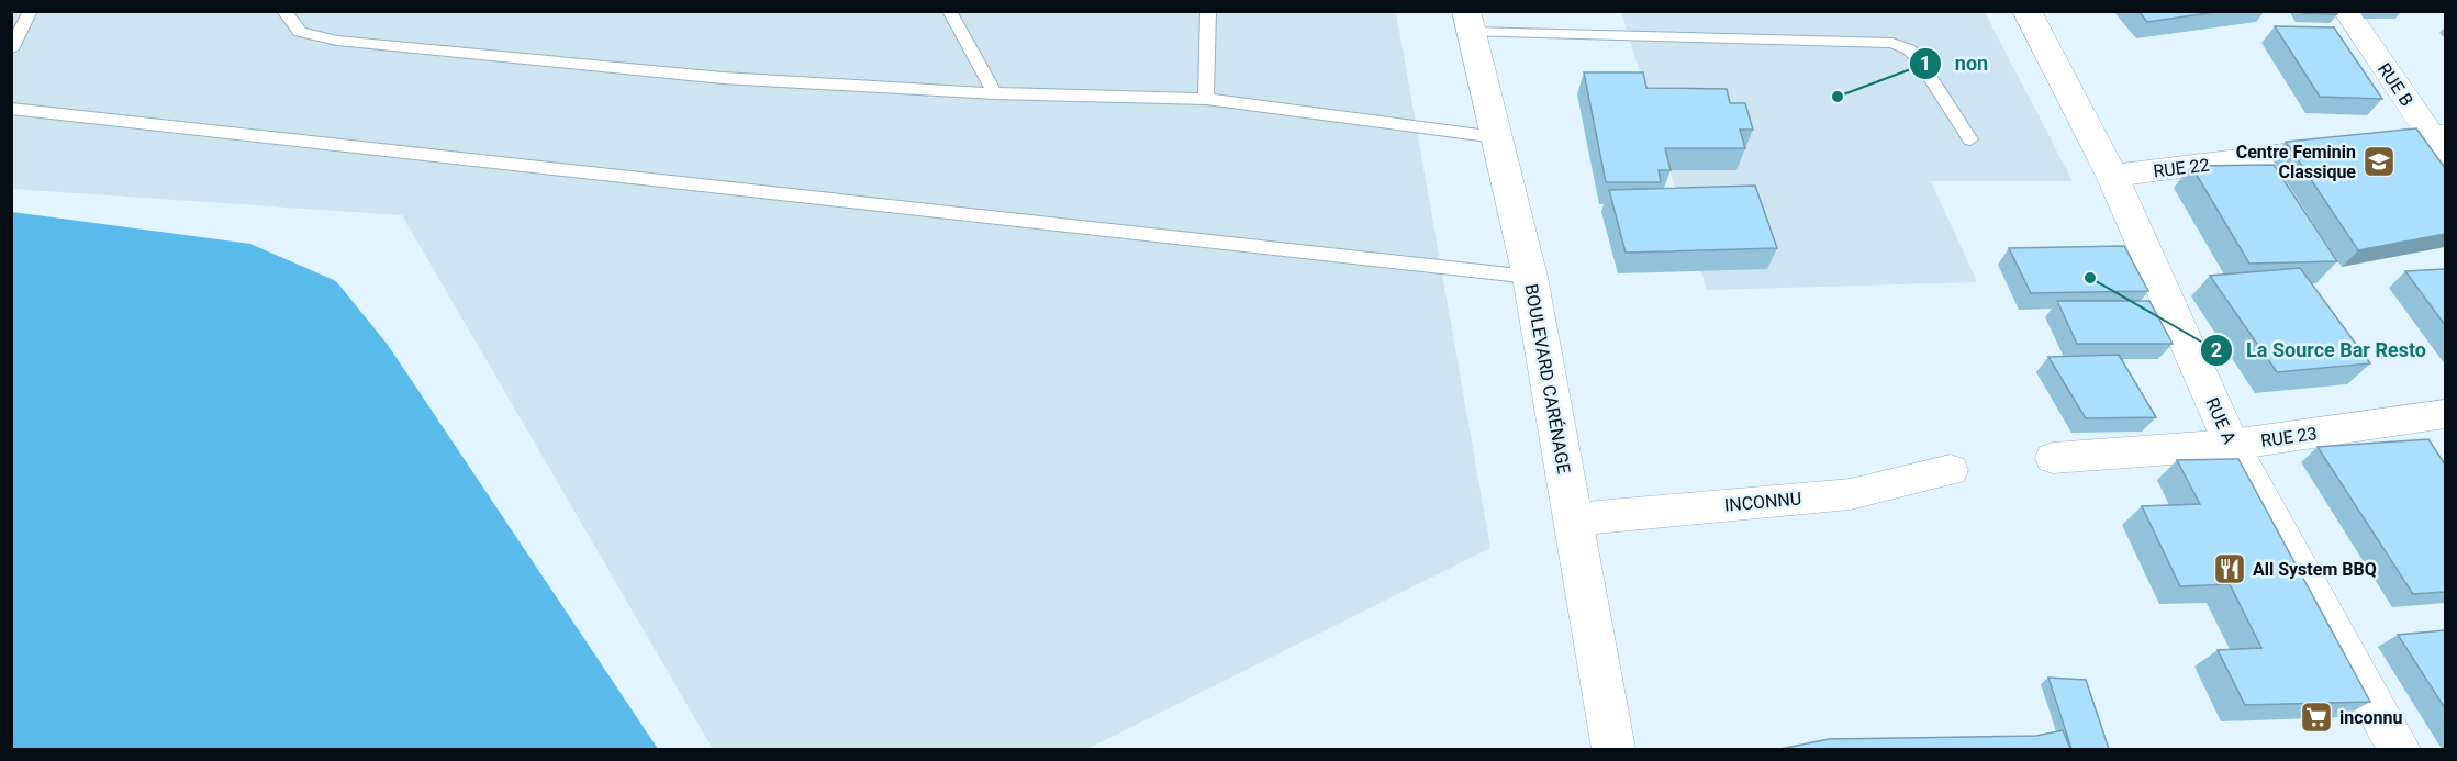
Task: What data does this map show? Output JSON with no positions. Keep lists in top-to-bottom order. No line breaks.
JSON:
{"streets":{"street":["RUE B","RUE 22","BOULEVARD CARÉNAGE","RUE A","RUE 23","INCONNU"]},"crossings":[["RUE B","RUE 22"],["RUE 22","RUE A"],["BOULEVARD CARÉNAGE","INCONNU"],["RUE A","RUE 23"]],"places":{"other":["non","La Source Bar Resto"],"school or university":["Centre Feminin Classique"],"restaurant":["All System BBQ"],"supermarket":["inconnu"]}}
